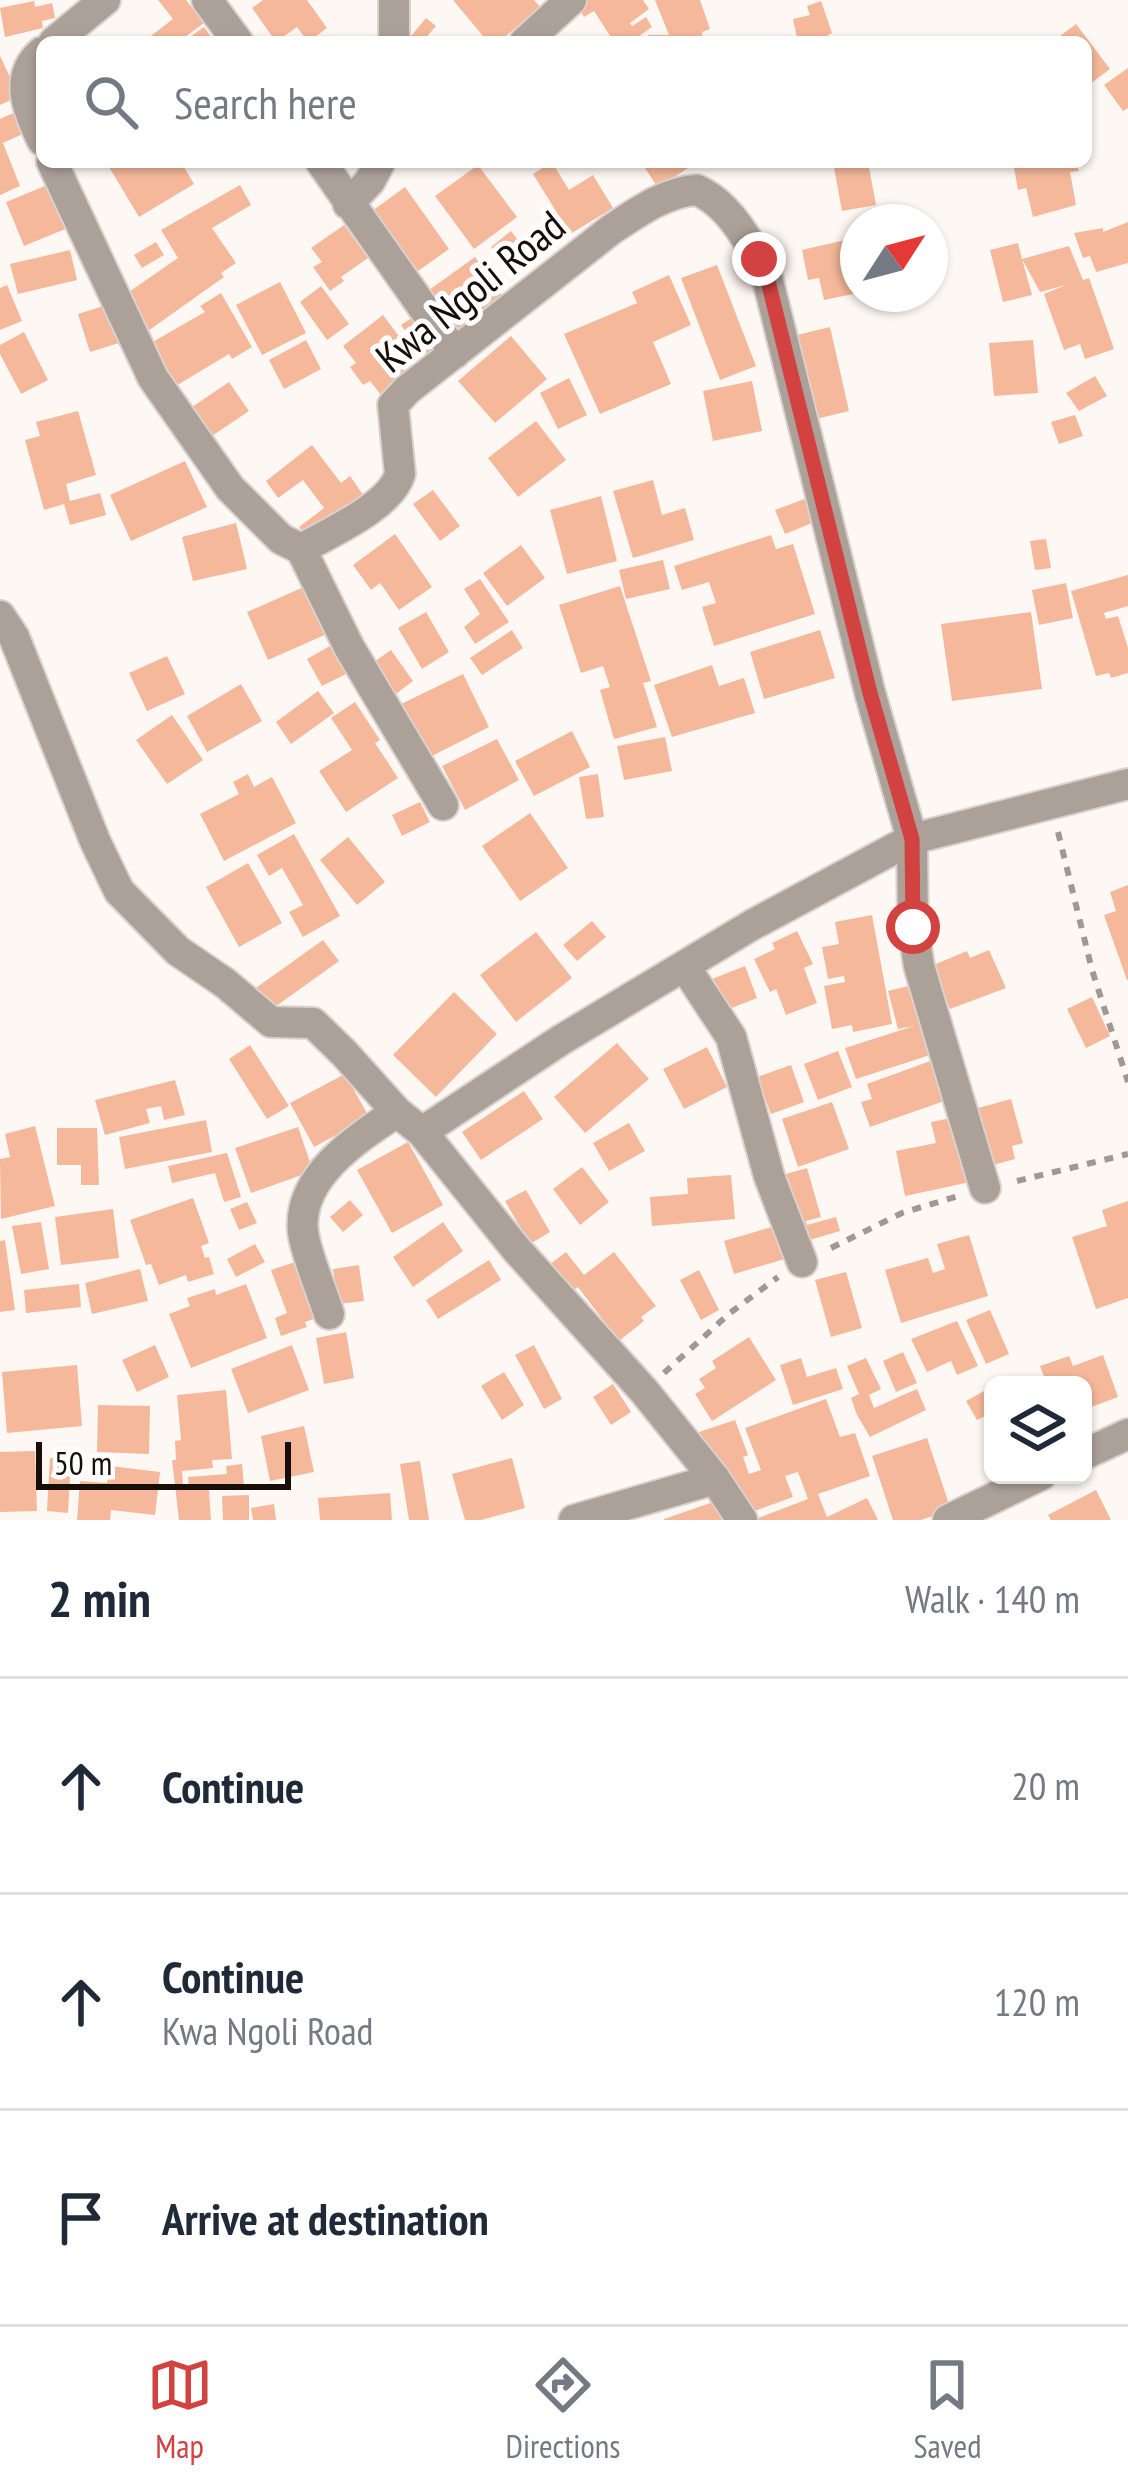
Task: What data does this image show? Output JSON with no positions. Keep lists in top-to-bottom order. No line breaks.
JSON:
{"streets":{"street":["Kwa Ngoli Road"]},"scale_bar":"50 m","north":"top right","page":{"search":"Search here","scale":"50 m","heading":["2 min","Walk · 140 m"],"list":[["Continue","20 m"],["Continue","Kwa Ngoli Road","120 m"],"Arrive at destination"],"nav":["Map","Directions","Saved"]}}
